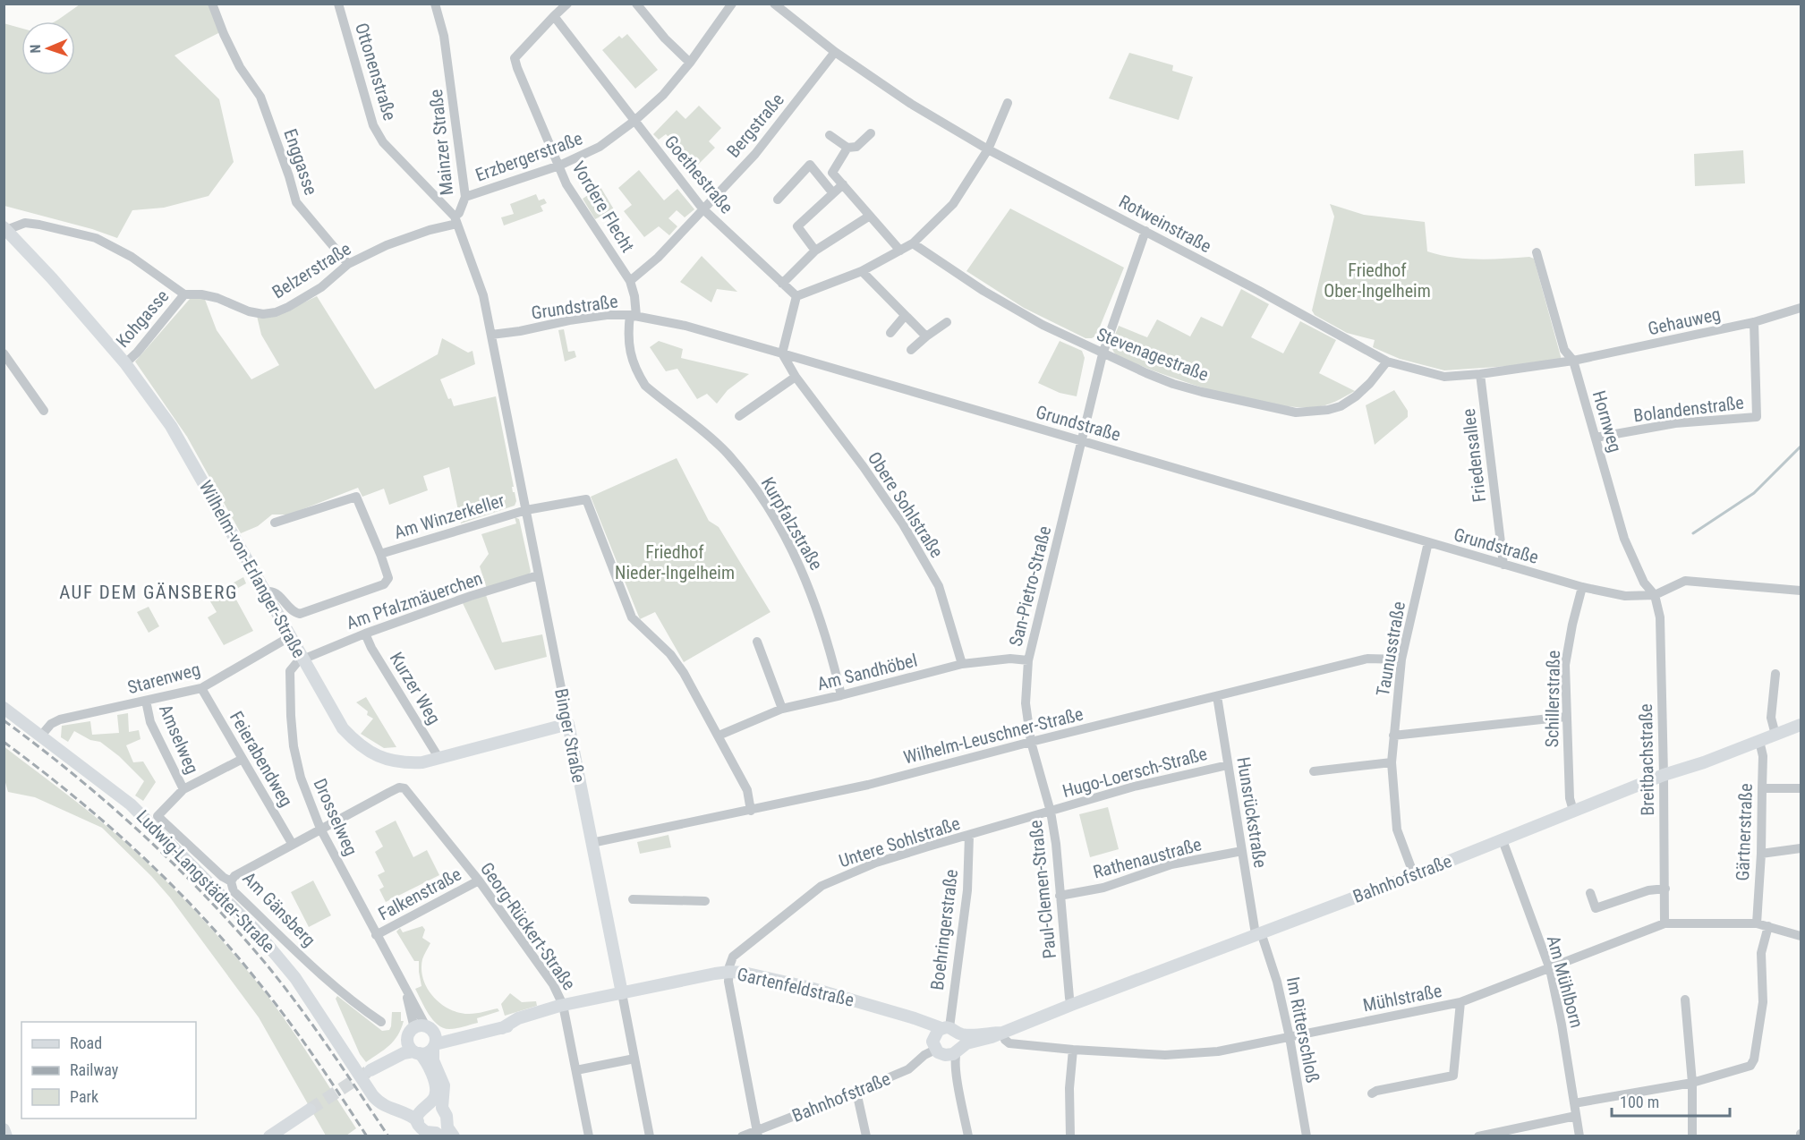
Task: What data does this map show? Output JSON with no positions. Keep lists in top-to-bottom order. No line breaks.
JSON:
{"streets":{"main road":["Wilhelm-von-Erlanger-Straße","Binger Straße","Bahnhofstraße","Ludwig-Langstädter-Straße","Gartenfeldstraße"],"street":["Ottonenstraße","Bergstraße","Mainzer Straße","Erzbergerstraße","Enggasse","Goethestraße","Vordere Flecht","Rotweinstraße","Belzerstraße","Grundstraße","Kohgasse","Gehauweg","Stevenagestraße","Bolandenstraße","Hornweg","Friedensallee","Obere Sohlstraße","Am Winzerkeller","Kurpfalzstraße","San-Pietro-Straße","Am Pfalzmäuerchen","Taunusstraße","Am Sandhöbel","Starenweg","Kurzer Weg","Schillerstraße","Wilhelm-Leuschner-Straße","Amselweg","Feierabendweg","Breitbachstraße","Hugo-Loersch-Straße","Hunsrückstraße","Drosselweg","Gärtnerstraße","Untere Sohlstraße","Rathenaustraße","Paul-Clemen-Straße","Falkenstraße","Am Gänsberg","Georg-Rückert-Straße","Boehringerstraße","Am Mühlborn","Mühlstraße","Im Ritterschloß"]},"crossings":[["Ottonenstraße","Mainzer Straße"],["Ottonenstraße","Belzerstraße"],["Bergstraße","Goethestraße"],["Bergstraße","Vordere Flecht"],["Bergstraße","Rotweinstraße"],["Mainzer Straße","Erzbergerstraße"],["Mainzer Straße","Belzerstraße"],["Erzbergerstraße","Goethestraße"],["Erzbergerstraße","Vordere Flecht"],["Enggasse","Belzerstraße"],["Goethestraße","Vordere Flecht"],["Rotweinstraße","Gehauweg"],["Rotweinstraße","Stevenagestraße"],["Rotweinstraße","Hornweg"],["Rotweinstraße","Friedensallee"],["Rotweinstraße","San-Pietro-Straße"],["Belzerstraße","Kohgasse"],["Grundstraße","Hornweg"],["Grundstraße","Friedensallee"],["Grundstraße","Obere Sohlstraße"],["Grundstraße","Kurpfalzstraße"],["Grundstraße","San-Pietro-Straße"],["Grundstraße","Taunusstraße"],["Grundstraße","Schillerstraße"],["Grundstraße","Binger Straße"],["Grundstraße","Breitbachstraße"],["Kohgasse","Wilhelm-von-Erlanger-Straße"],["Gehauweg","Bolandenstraße"],["Gehauweg","Hornweg"],["Stevenagestraße","San-Pietro-Straße"],["Bolandenstraße","Hornweg"],["Hornweg","Breitbachstraße"],["Obere Sohlstraße","Am Sandhöbel"],["Am Winzerkeller","Am Sandhöbel"],["Am Winzerkeller","Binger Straße"],["Kurpfalzstraße","Am Sandhöbel"],["Wilhelm-von-Erlanger-Straße","Am Pfalzmäuerchen"],["Wilhelm-von-Erlanger-Straße","Starenweg"],["Wilhelm-von-Erlanger-Straße","Kurzer Weg"],["Wilhelm-von-Erlanger-Straße","Binger Straße"],["Wilhelm-von-Erlanger-Straße","Drosselweg"],["San-Pietro-Straße","Am Sandhöbel"],["San-Pietro-Straße","Wilhelm-Leuschner-Straße"],["San-Pietro-Straße","Paul-Clemen-Straße"],["Am Pfalzmäuerchen","Kurzer Weg"],["Am Pfalzmäuerchen","Binger Straße"],["Am Pfalzmäuerchen","Drosselweg"],["Taunusstraße","Wilhelm-Leuschner-Straße"],["Taunusstraße","Bahnhofstraße"],["Starenweg","Amselweg"],["Starenweg","Feierabendweg"],["Starenweg","Ludwig-Langstädter-Straße"],["Schillerstraße","Bahnhofstraße"],["Binger Straße","Wilhelm-Leuschner-Straße"],["Binger Straße","Gartenfeldstraße"],["Wilhelm-Leuschner-Straße","Hunsrückstraße"],["Wilhelm-Leuschner-Straße","Paul-Clemen-Straße"],["Amselweg","Am Gänsberg"],["Breitbachstraße","Bahnhofstraße"],["Breitbachstraße","Mühlstraße"],["Hugo-Loersch-Straße","Hunsrückstraße"],["Hugo-Loersch-Straße","Untere Sohlstraße"],["Hugo-Loersch-Straße","Paul-Clemen-Straße"],["Hunsrückstraße","Rathenaustraße"],["Hunsrückstraße","Bahnhofstraße"],["Hunsrückstraße","Im Ritterschloß"],["Drosselweg","Falkenstraße"],["Drosselweg","Georg-Rückert-Straße"],["Drosselweg","Gartenfeldstraße"],["Gärtnerstraße","Bahnhofstraße"],["Gärtnerstraße","Mühlstraße"],["Untere Sohlstraße","Paul-Clemen-Straße"],["Untere Sohlstraße","Boehringerstraße"],["Untere Sohlstraße","Gartenfeldstraße"],["Rathenaustraße","Paul-Clemen-Straße"],["Bahnhofstraße","Paul-Clemen-Straße"],["Bahnhofstraße","Boehringerstraße"],["Bahnhofstraße","Am Mühlborn"],["Bahnhofstraße","Gartenfeldstraße"],["Bahnhofstraße","Mühlstraße"],["Bahnhofstraße","Im Ritterschloß"],["Falkenstraße","Georg-Rückert-Straße"],["Georg-Rückert-Straße","Gartenfeldstraße"],["Boehringerstraße","Gartenfeldstraße"],["Am Mühlborn","Mühlstraße"],["Mühlstraße","Im Ritterschloß"]],"districts":["AUF DEM GÄNSBERG"],"parks":["Friedhof Ober-Ingelheim","Friedhof Nieder-Ingelheim"],"legend":["Road","Railway","Park"],"scale_bar":"100 m","north":"left"}
